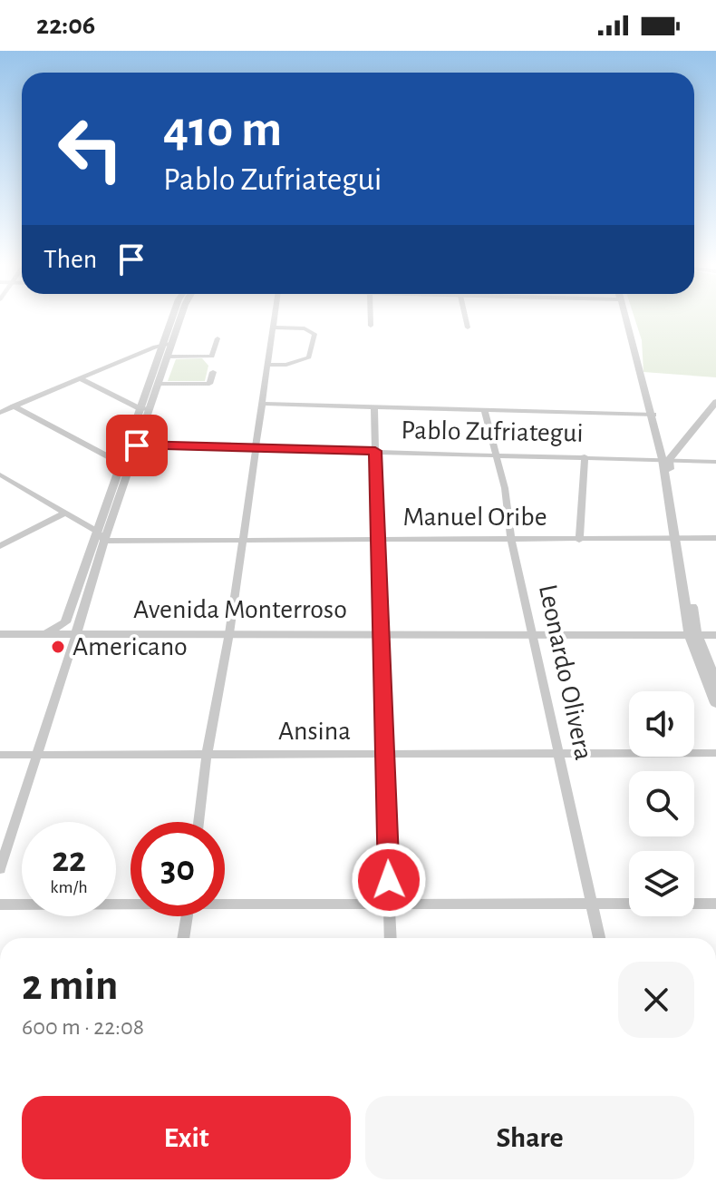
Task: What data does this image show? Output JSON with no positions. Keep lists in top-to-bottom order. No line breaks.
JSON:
{"streets":{"street":["Pablo Zufriategui","Manuel Oribe","Avenida Monterroso","Leonardo Olivera","Ansina"]},"crossings":[["Pablo Zufriategui","Leonardo Olivera"],["Manuel Oribe","Leonardo Olivera"],["Avenida Monterroso","Leonardo Olivera"],["Leonardo Olivera","Ansina"]],"places":["Americano"],"page":{"status":"22:06","turn":["410 m","Pablo Zufriategui"],"then":"Then","speed":"22 km/h","limit":"30","heading":["2 min","600 m · 22:08"],"buttons":["Exit","Share"]}}
